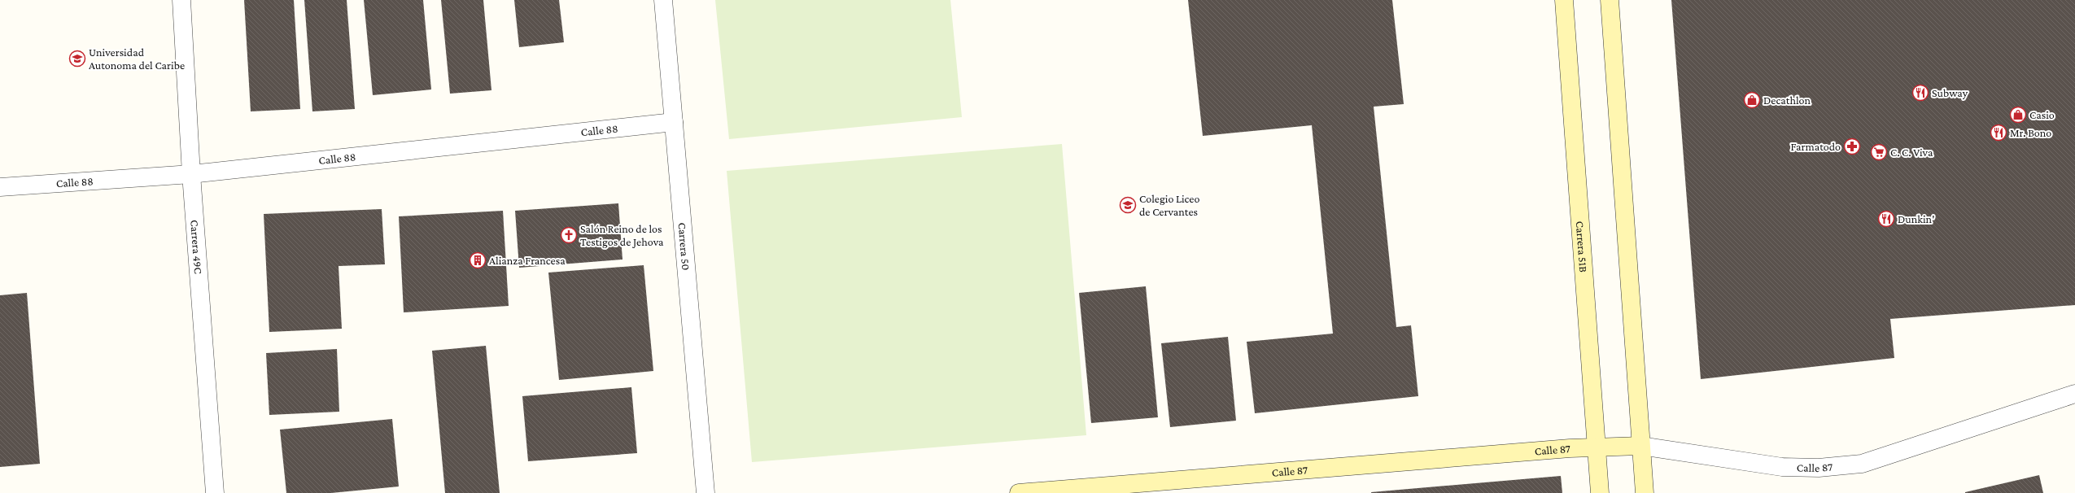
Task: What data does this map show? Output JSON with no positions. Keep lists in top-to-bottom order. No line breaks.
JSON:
{"streets":{"main road":["Carrera 51B","Calle 87"],"street":["Calle 88","Carrera 49C","Carrera 50"]},"crossings":[["Calle 88","Carrera 49C"],["Calle 88","Carrera 50"],["Carrera 51B","Calle 87"]],"places":{"school or university":["Universidad Autonoma del Caribe","Colegio Liceo de Cervantes"],"restaurant":["Subway","Mr. Bono","Dunkin'"],"shop":["Decathlon","Casio"],"pharmacy":["Farmatodo"],"supermarket":["C. C. Viva"],"church":["Salón Reino de los Testigos de Jehova"],"building":["Alianza Francesa"]}}
